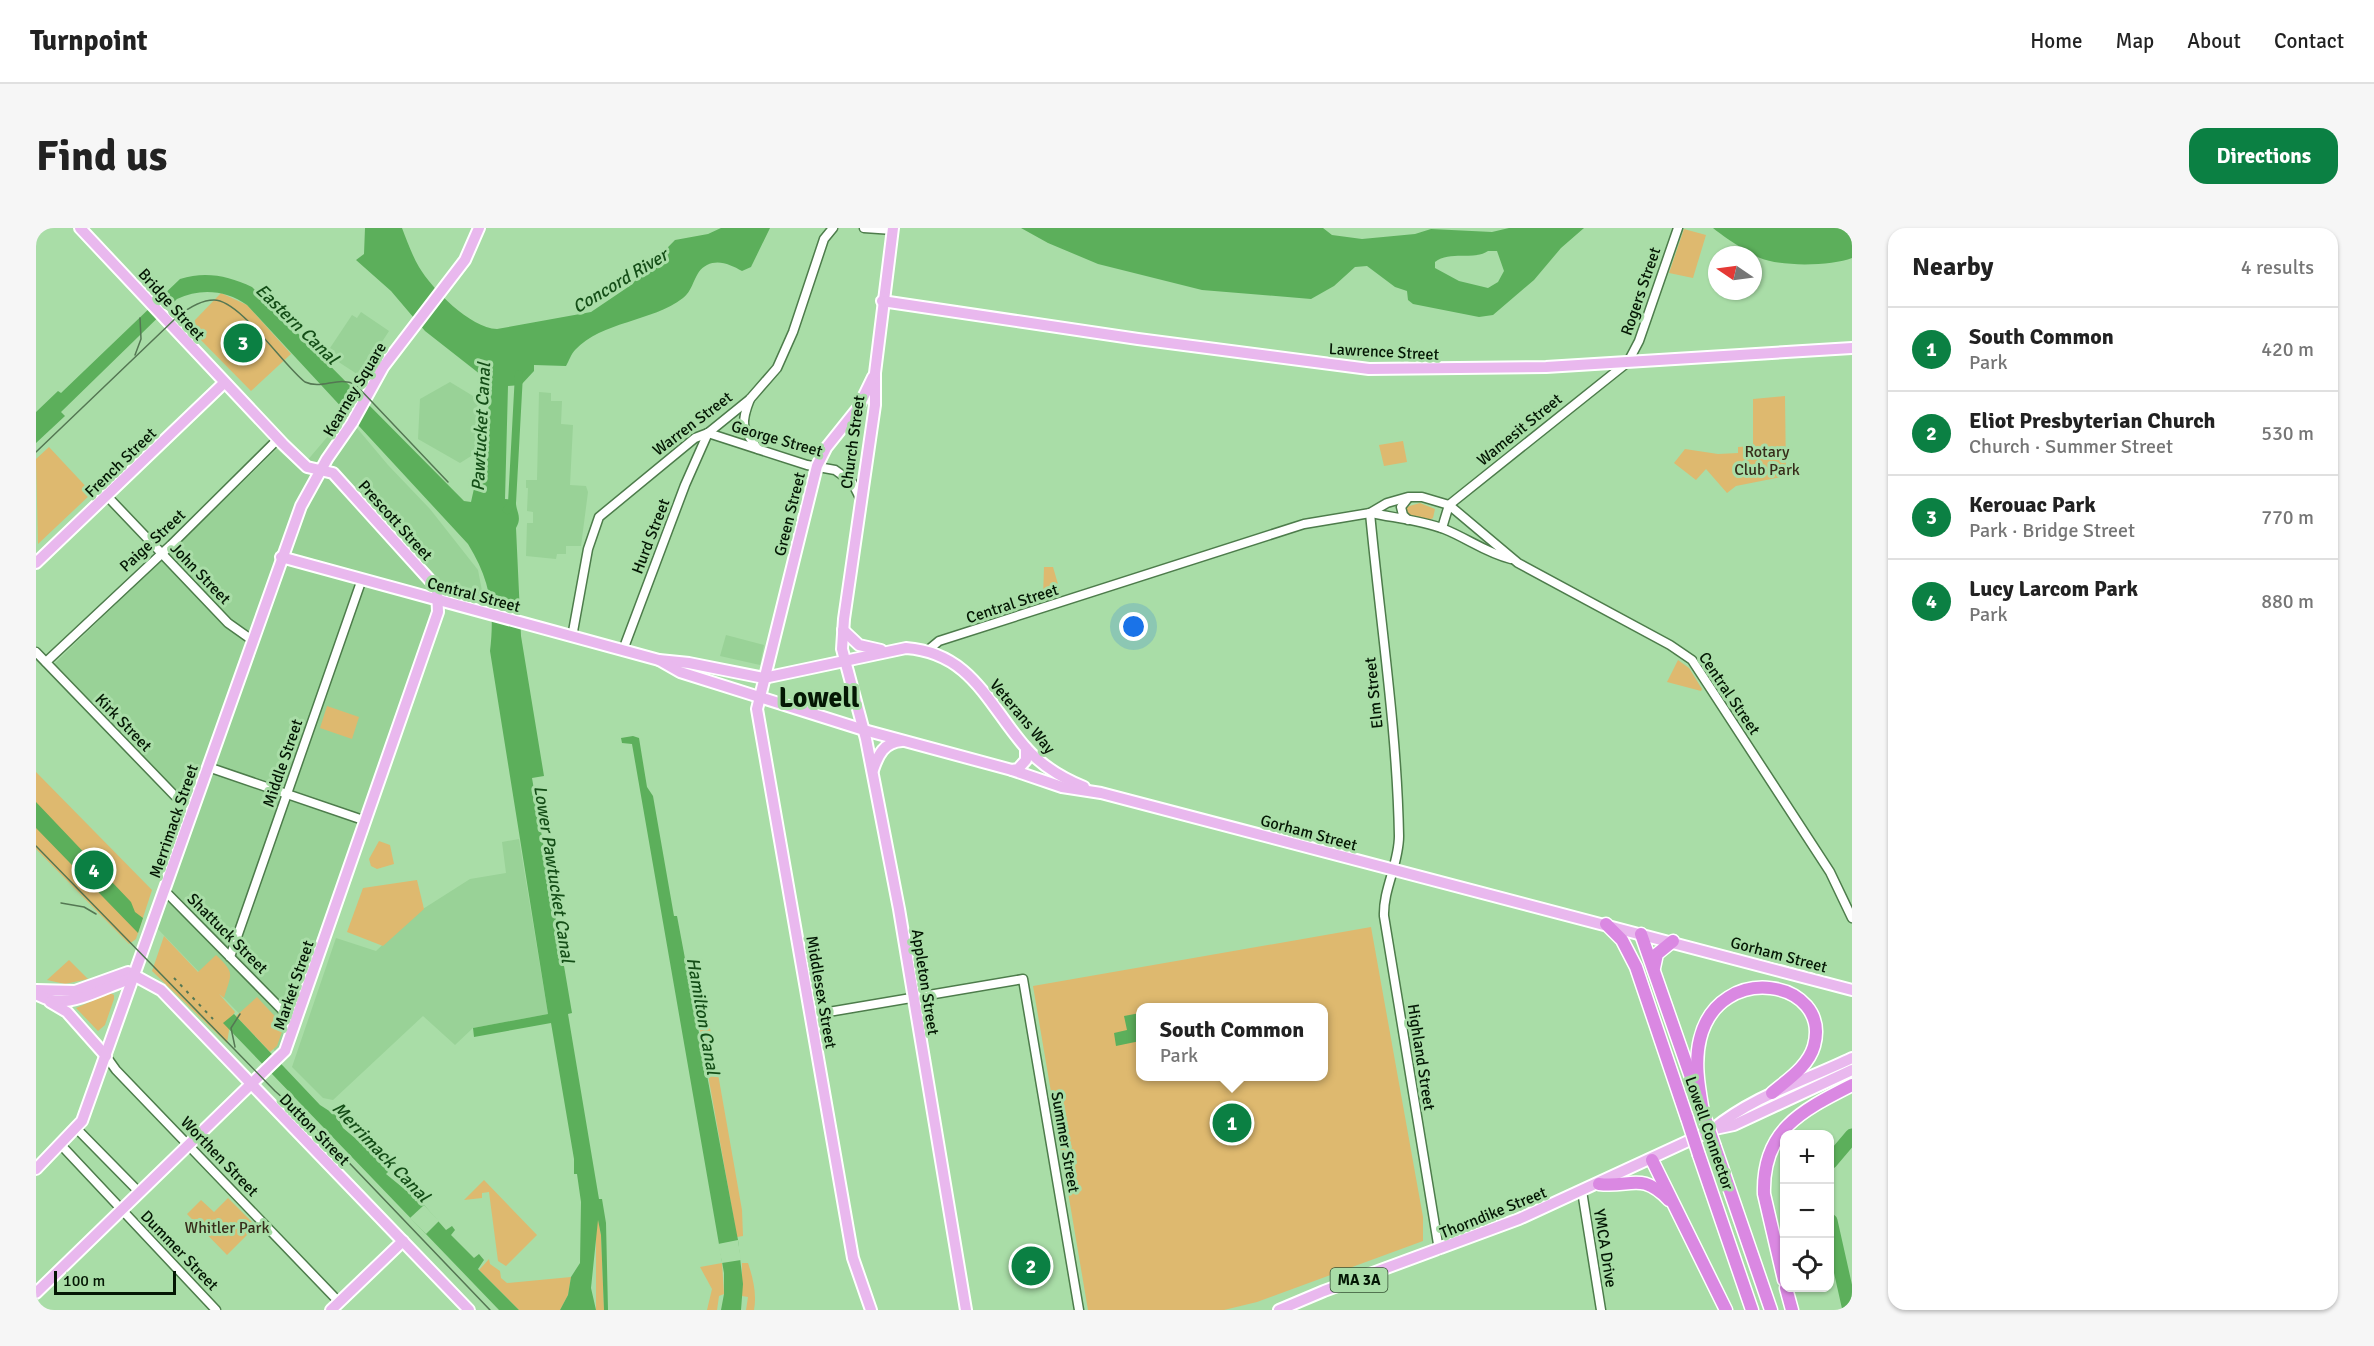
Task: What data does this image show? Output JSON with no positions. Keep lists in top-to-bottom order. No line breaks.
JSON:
{"streets":{"highway":["Lowell Connector"],"main road":["Bridge Street","Lawrence Street","Kearney Square","Church Street","French Street","Green Street","Prescott Street","Central Street","Veterans Way","Merrimack Street","Gorham Street","Appleton Street","Market Street","Middlesex Street","Dutton Street","Thorndike Street","MA 3A"],"street":["Rogers Street","Warren Street","Wamesit Street","George Street","Hurd Street","Paige Street","John Street","Elm Street","Kirk Street","Middle Street","Shattuck Street","Highland Street","Summer Street","Worthen Street","YMCA Drive","Dummer Street"]},"crossings":[["Rogers Street","Lawrence Street"],["Rogers Street","Wamesit Street"],["Bridge Street","Kearney Square"],["Bridge Street","French Street"],["Bridge Street","Prescott Street"],["Bridge Street","Paige Street"],["Bridge Street","Merrimack Street"],["Lawrence Street","Wamesit Street"],["Lawrence Street","Church Street"],["Kearney Square","Prescott Street"],["Kearney Square","Merrimack Street"],["Warren Street","George Street"],["Warren Street","Hurd Street"],["Warren Street","Central Street"],["Wamesit Street","Central Street"],["George Street","Church Street"],["George Street","Green Street"],["George Street","Hurd Street"],["Church Street","Green Street"],["Church Street","Central Street"],["Church Street","Appleton Street"],["French Street","John Street"],["Green Street","Central Street"],["Green Street","Middlesex Street"],["Prescott Street","Central Street"],["Prescott Street","Merrimack Street"],["Prescott Street","Market Street"],["Hurd Street","Central Street"],["Paige Street","John Street"],["Paige Street","Kirk Street"],["John Street","Merrimack Street"],["Central Street","Elm Street"],["Central Street","Veterans Way"],["Central Street","Middle Street"],["Central Street","Merrimack Street"],["Central Street","Gorham Street"],["Central Street","Appleton Street"],["Central Street","Market Street"],["Central Street","Middlesex Street"],["Elm Street","Gorham Street"],["Elm Street","Highland Street"],["Veterans Way","Gorham Street"],["Kirk Street","Merrimack Street"],["Middle Street","Shattuck Street"],["Merrimack Street","Shattuck Street"],["Merrimack Street","Dutton Street"],["Merrimack Street","Worthen Street"],["Merrimack Street","Dummer Street"],["Gorham Street","Appleton Street"],["Gorham Street","Middlesex Street"],["Gorham Street","Highland Street"],["Gorham Street","Lowell Connector"],["Shattuck Street","Market Street"],["Appleton Street","Summer Street"],["Market Street","Dutton Street"],["Market Street","Worthen Street"],["Market Street","Dummer Street"],["Highland Street","Thorndike Street"],["Thorndike Street","YMCA Drive"]],"districts":["Lowell"],"water":["Concord River","Eastern Canal","Pawtucket Canal","Lower Pawtucket Canal","Hamilton Canal","Merrimack Canal"],"parks":["Rotary Club Park","Whitler Park"],"scale_bar":"100 m","north":"left","page":{"header":"Turnpoint","nav":["Home","Map","About","Contact"],"buttons":"Directions","title":"Find us","heading":["Nearby","4 results"],"list":[{"mark":"1","name":"South Common","note":"Park","value":"420 m"},{"mark":"2","name":"Eliot Presbyterian Church","note":"Church · Summer Street","value":"530 m"},{"mark":"3","name":"Kerouac Park","note":"Park · Bridge Street","value":"770 m"},{"mark":"4","name":"Lucy Larcom Park","note":"Park","value":"880 m"}],"pins":["3","4","1","2"],"popup":["South Common","Park"],"map_buttons":["+","−"],"scale":"100 m"}}
